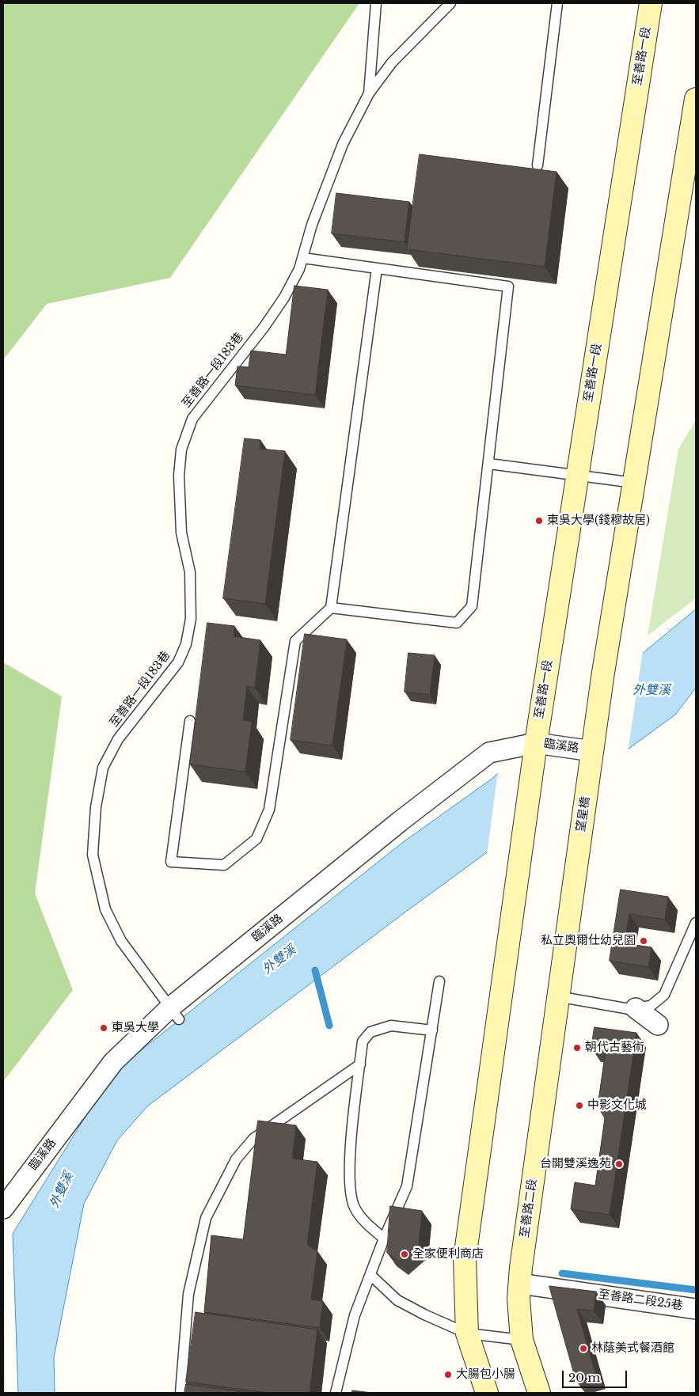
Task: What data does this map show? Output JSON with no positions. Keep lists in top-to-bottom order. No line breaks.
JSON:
{"streets":{"main road":["至善路一段","望星橋","至善路二段"],"street":["臨溪路","至善路二段25巷"],"lane":["至善路一段183巷"]},"crossings":[["至善路一段","臨溪路"],["至善路一段183巷","臨溪路"],["臨溪路","望星橋"],["望星橋","至善路二段"],["至善路二段","至善路二段25巷"]],"water":["外雙溪"],"places":["東吳大學(錢穆故居)","私立奧爾仕幼兒園","東吳大學","朝代古藝術","中影文化城","台開雙溪逸苑","全家便利商店","林蔭美式餐酒館","大腸包小腸"],"scale_bar":"20 m"}
